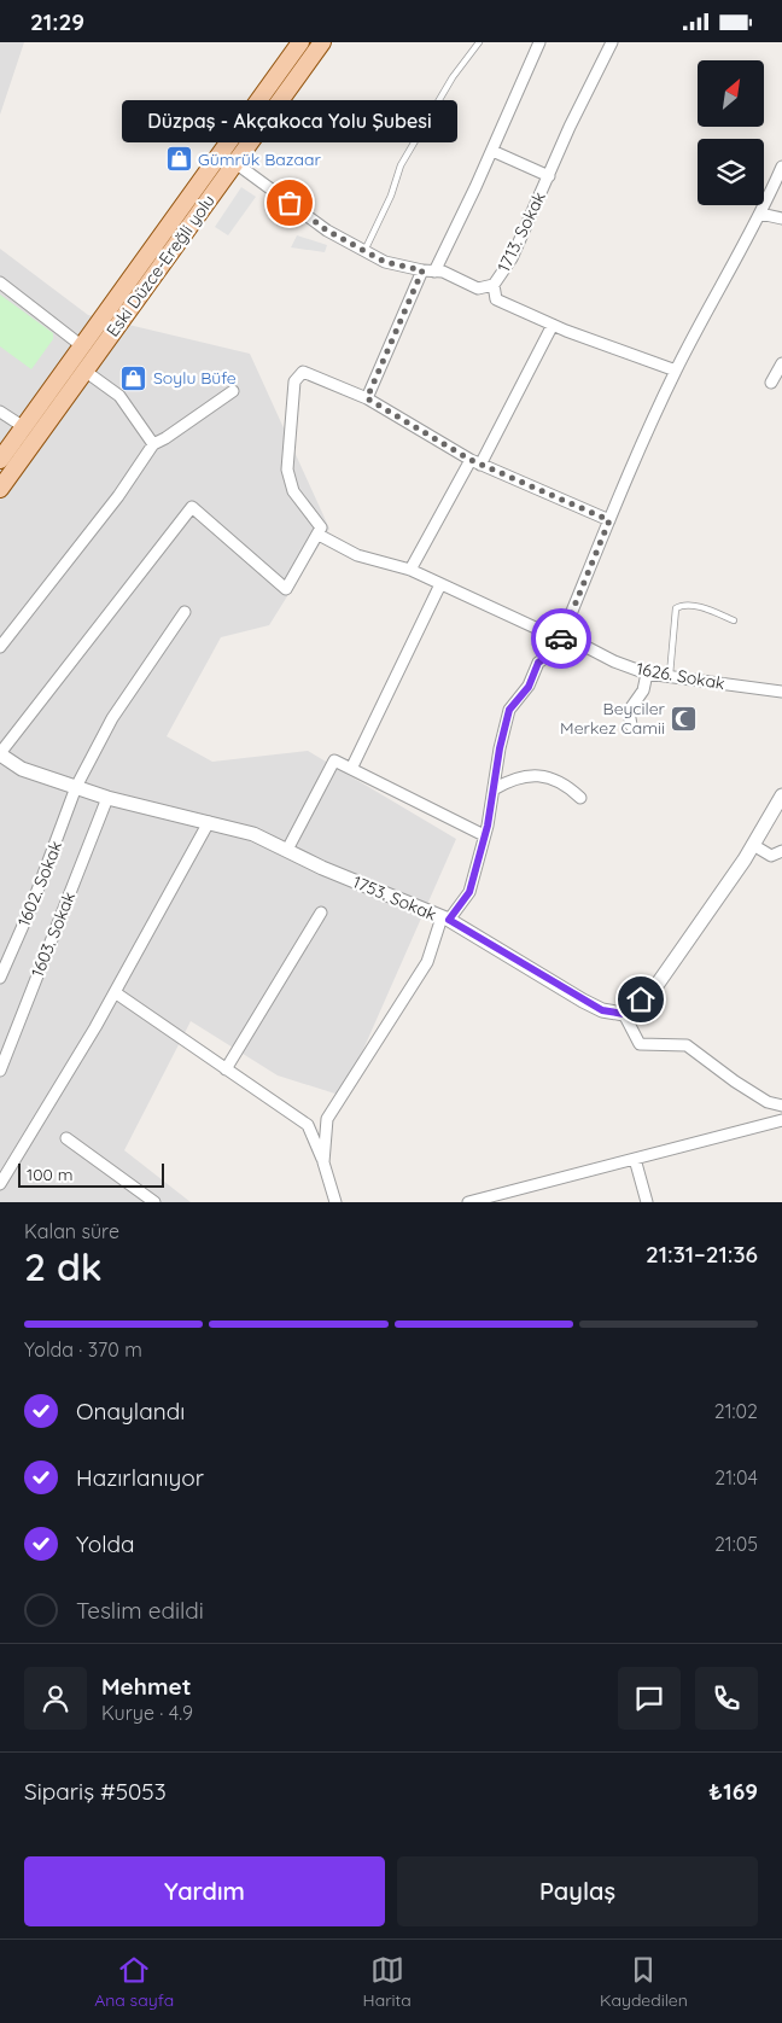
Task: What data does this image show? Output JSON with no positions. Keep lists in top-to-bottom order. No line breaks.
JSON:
{"streets":{"main road":["Eski Düzce-Ereğli yolu"],"street":["1713. Sokak","1626. Sokak","1602. Sokak","1753. Sokak","1603. Sokak"]},"crossings":[["1713. Sokak","Eski Düzce-Ereğli yolu"],["1602. Sokak","1753. Sokak"],["1753. Sokak","1603. Sokak"]],"places":{"shop":["Gümrük Bazaar","Soylu Büfe"],"other":["Düzpaş - Akçakoca Yolu Şubesi"],"mosque":["Beyciler Merkez Camii"]},"scale_bar":"100 m","north":"top right","page":{"status":"21:29","bubble":"Düzpaş - Akçakoca Yolu Şubesi","scale":"100 m","heading":["2 dk","Kalan süre","21:31–21:36"],"panel":["Mehmet","Kurye · 4.9","Sipariş #5053","₺169"],"bar":"Yolda · 370 m","list":[["Onaylandı","21:02"],["Hazırlanıyor","21:04"],["Yolda","21:05"],"Teslim edildi"],"buttons":["Yardım","Paylaş"],"tabs":["Ana sayfa","Harita","Kaydedilen"]}}
